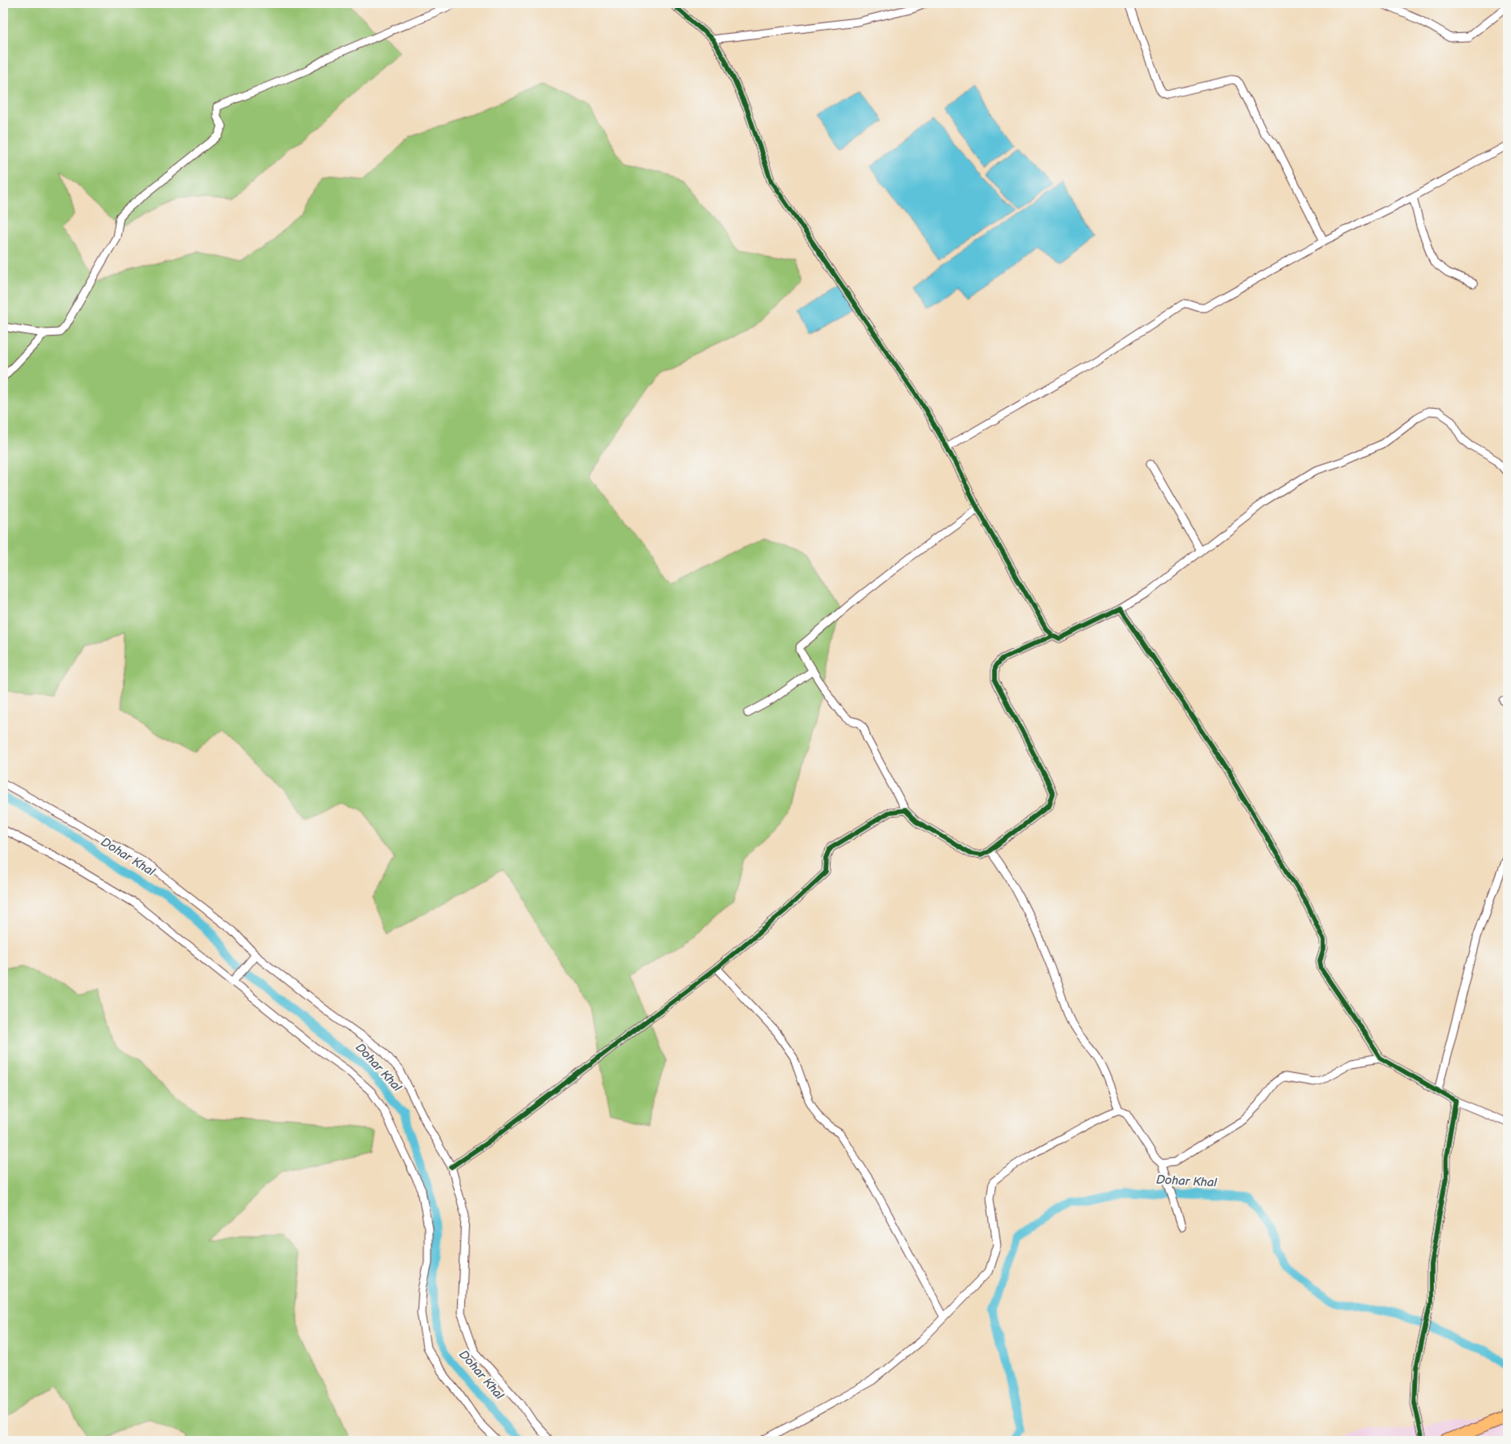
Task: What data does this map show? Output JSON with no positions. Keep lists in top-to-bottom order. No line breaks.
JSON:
{"water":["Dohar Khal"]}
